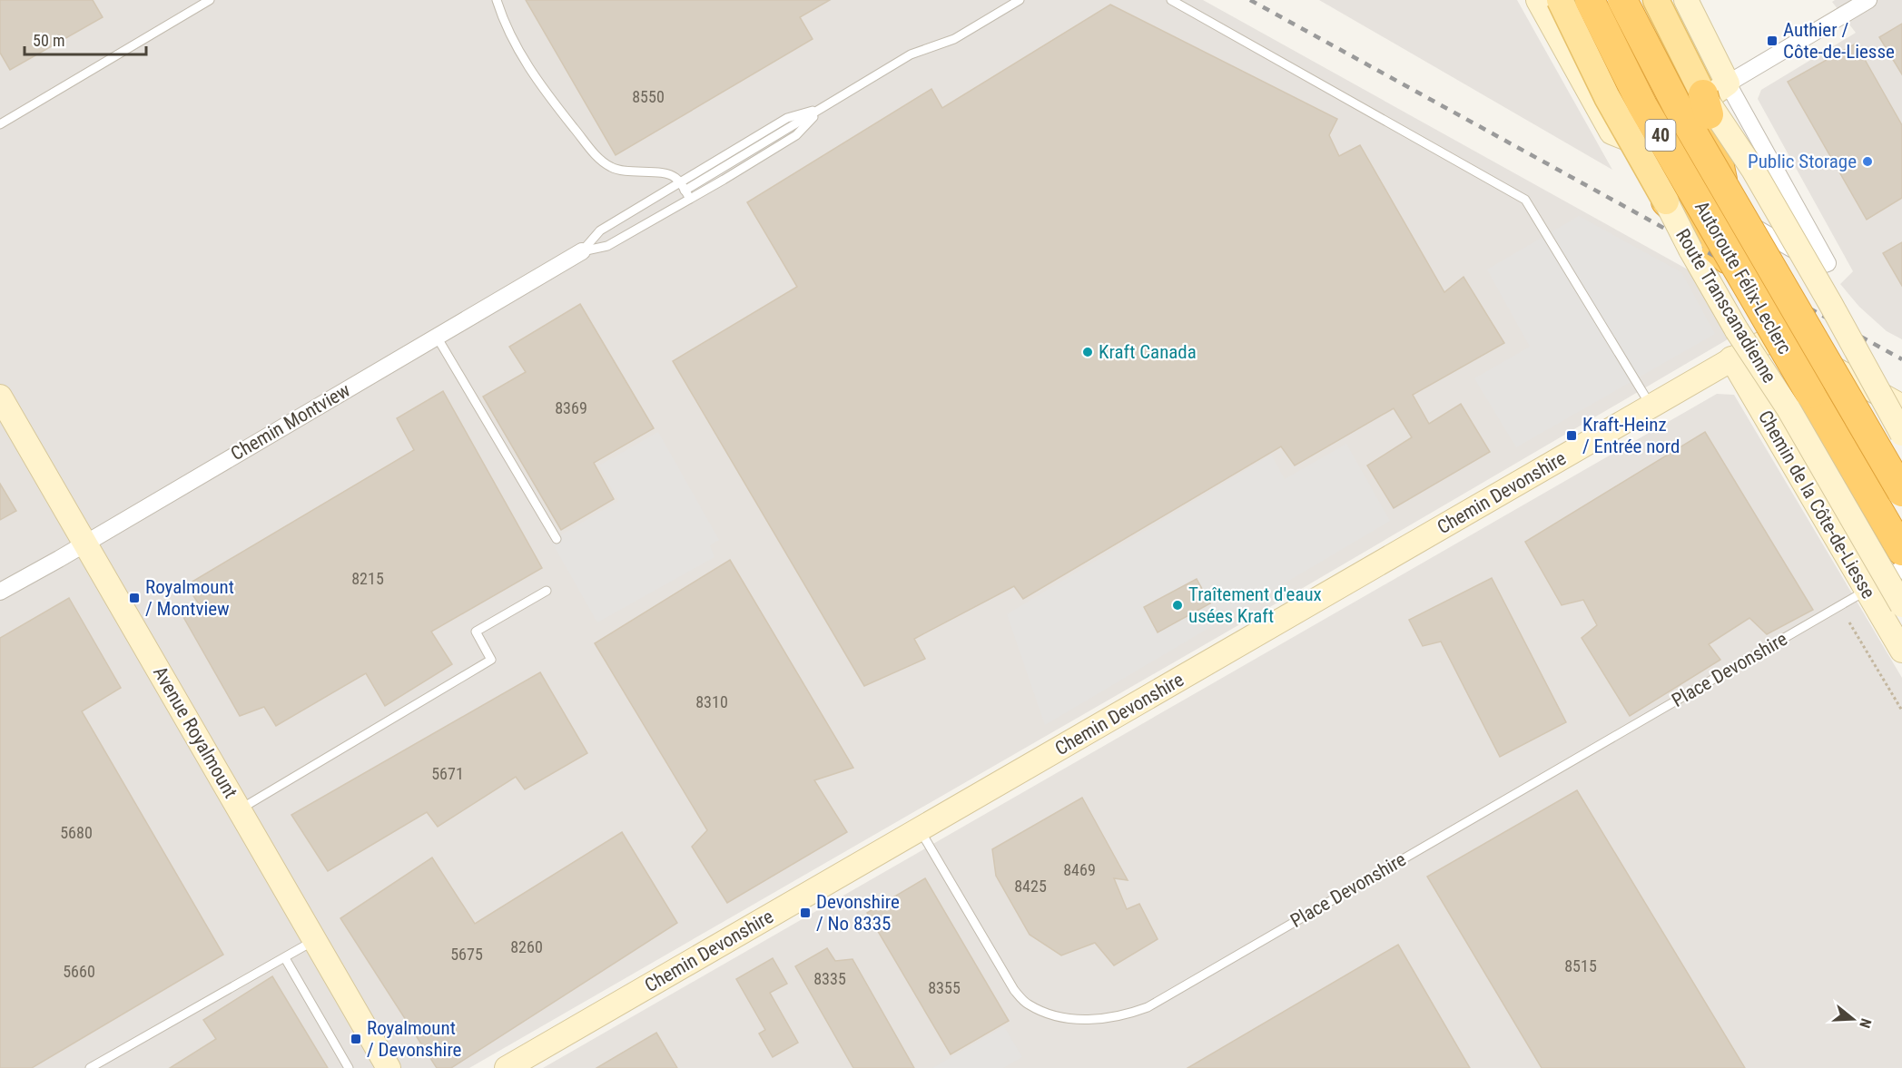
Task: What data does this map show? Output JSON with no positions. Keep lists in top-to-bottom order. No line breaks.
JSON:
{"streets":{"highway":["40","Autoroute Félix-Leclerc"],"main road":["Route Transcanadienne"],"street":["Chemin Montview","Chemin Devonshire","Chemin de la Côte-de-Liesse","Avenue Royalmount"],"lane":["Place Devonshire"]},"crossings":[["Chemin Montview","Avenue Royalmount"],["Chemin Devonshire","Chemin de la Côte-de-Liesse"],["Chemin Devonshire","Place Devonshire"],["Chemin de la Côte-de-Liesse","Place Devonshire"]],"places":{"transit":["Authier / Côte-de-Liesse","Kraft-Heinz / Entrée nord","Royalmount / Montview","Devonshire / No 8335","Royalmount / Devonshire"],"other":["Public Storage","Kraft Canada","Traîtement d'eaux usées Kraft"]},"house_numbers":["8550","8369","8215","8310","5671","5680","8469","8425","8260","5675","8515","5660","8335","8355"],"scale_bar":"50 m","north":"right"}
